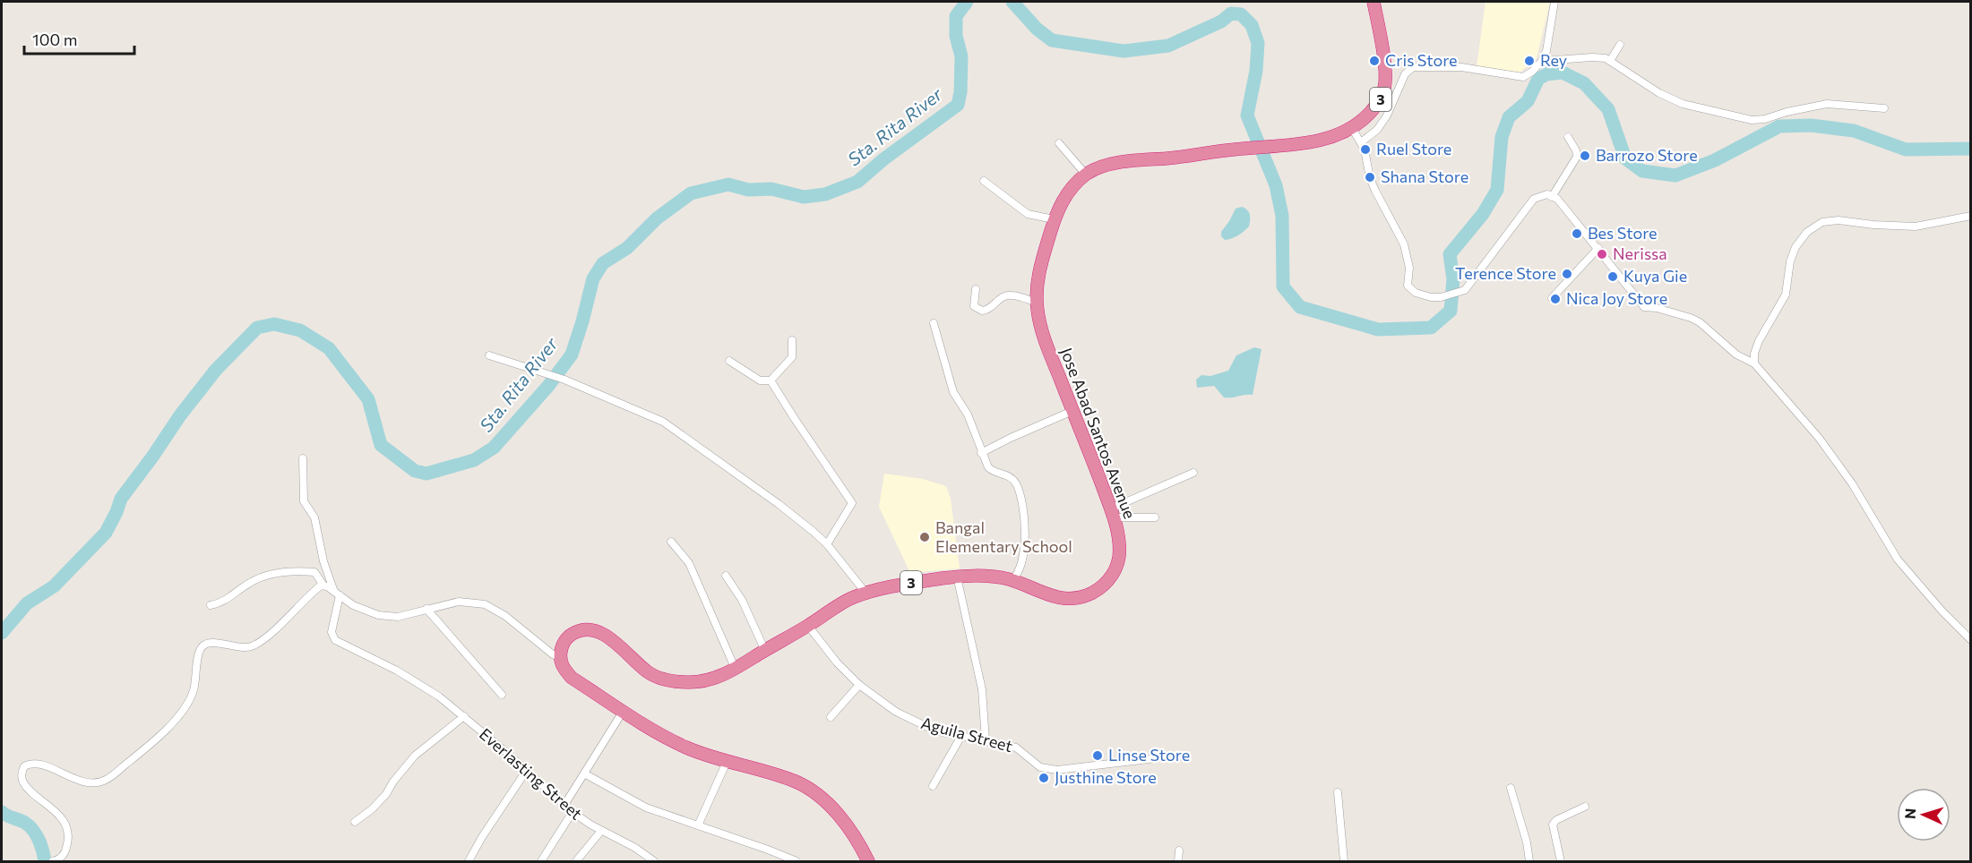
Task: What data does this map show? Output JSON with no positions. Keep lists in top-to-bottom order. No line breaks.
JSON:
{"streets":{"highway":["3","Jose Abad Santos Avenue"],"street":["Aguila Street","Everlasting Street"]},"crossings":[["Jose Abad Santos Avenue","Aguila Street"]],"water":["Sta. Rita River"],"places":["Cris Store","Rey","Ruel Store","Barrozo Store","Shana Store","Bes Store","Nerissa","Terence Store","Kuya Gie","Nica Joy Store","Bangal Elementary School","Linse Store","Justhine Store"],"scale_bar":"100 m","north":"left"}
